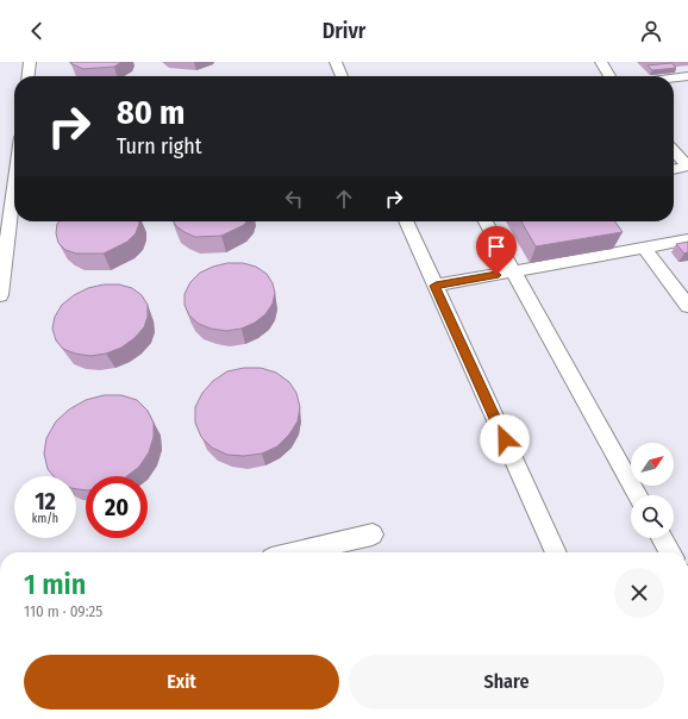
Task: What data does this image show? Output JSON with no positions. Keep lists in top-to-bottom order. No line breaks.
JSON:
{"north":"top right","page":{"header":"Drivr","turn":["80 m","Turn right"],"speed":"12 km/h","limit":"20","heading":["1 min","110 m · 09:25"],"buttons":["Exit","Share"]}}
